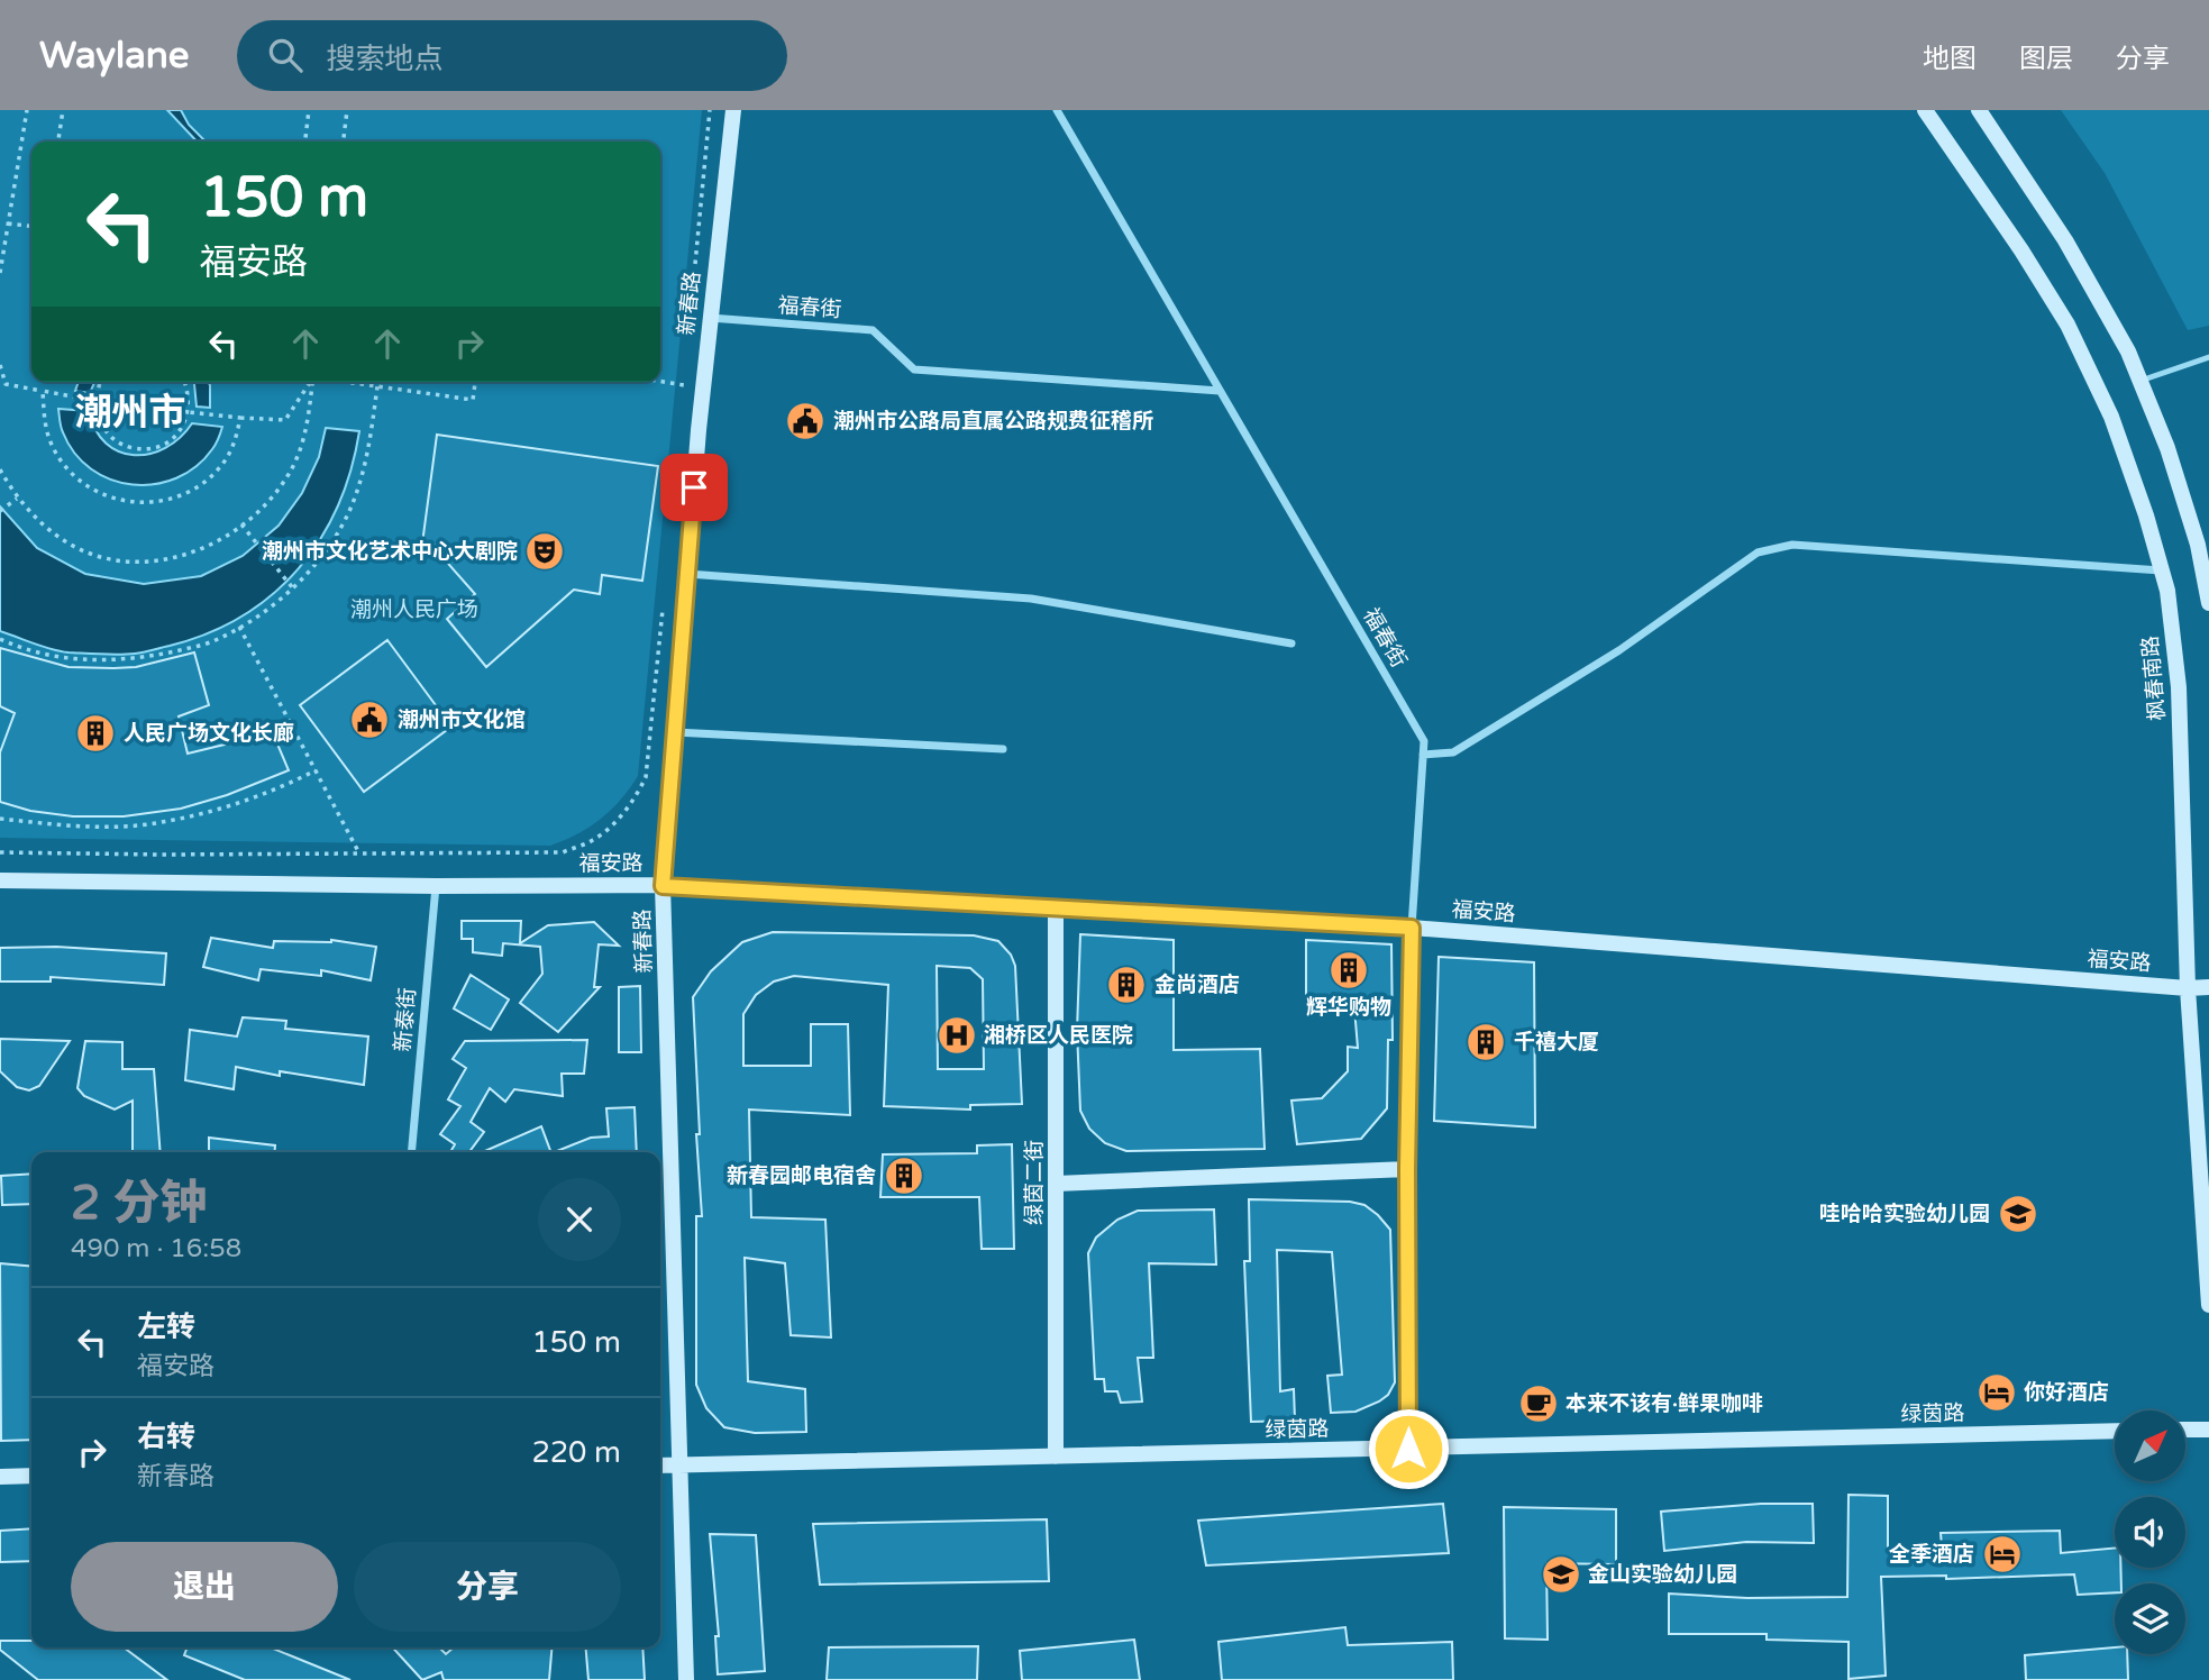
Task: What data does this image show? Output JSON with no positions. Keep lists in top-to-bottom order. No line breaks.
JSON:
{"streets":{"street":["新春路","福春街","枫春南路","福安路","新泰街","绿茵二街","绿茵路"]},"crossings":[["新春路","福春街"],["新春路","福安路"],["新春路","绿茵路"],["福春街","福安路"],["枫春南路","福安路"],["福安路","新泰街"],["福安路","绿茵二街"],["绿茵二街","绿茵路"]],"districts":["潮州市"],"parks":["潮州人民广场"],"places":{"public building":["潮州市公路局直属公路规费征稽所","潮州市文化馆"],"theatre":["潮州市文化艺术中心大剧院"],"building":["人民广场文化长廊","辉华购物","金尚酒店","千禧大厦","新春园邮电宿舍"],"hospital":["湘桥区人民医院"],"school or university":["哇哈哈实验幼儿园","金山实验幼儿园"],"hotel":["你好酒店","全季酒店"],"cafe":["本来不该有·鲜果咖啡"]},"north":"top right","page":{"header":"Waylane","search":"搜索地点","nav":["地图","图层","分享"],"turn":["150 m","福安路"],"heading":["2 分钟","490 m · 16:58"],"list":[{"name":"左转","note":"福安路","value":"150 m"},{"name":"右转","note":"新春路","value":"220 m"}],"buttons":["退出","分享"]}}
